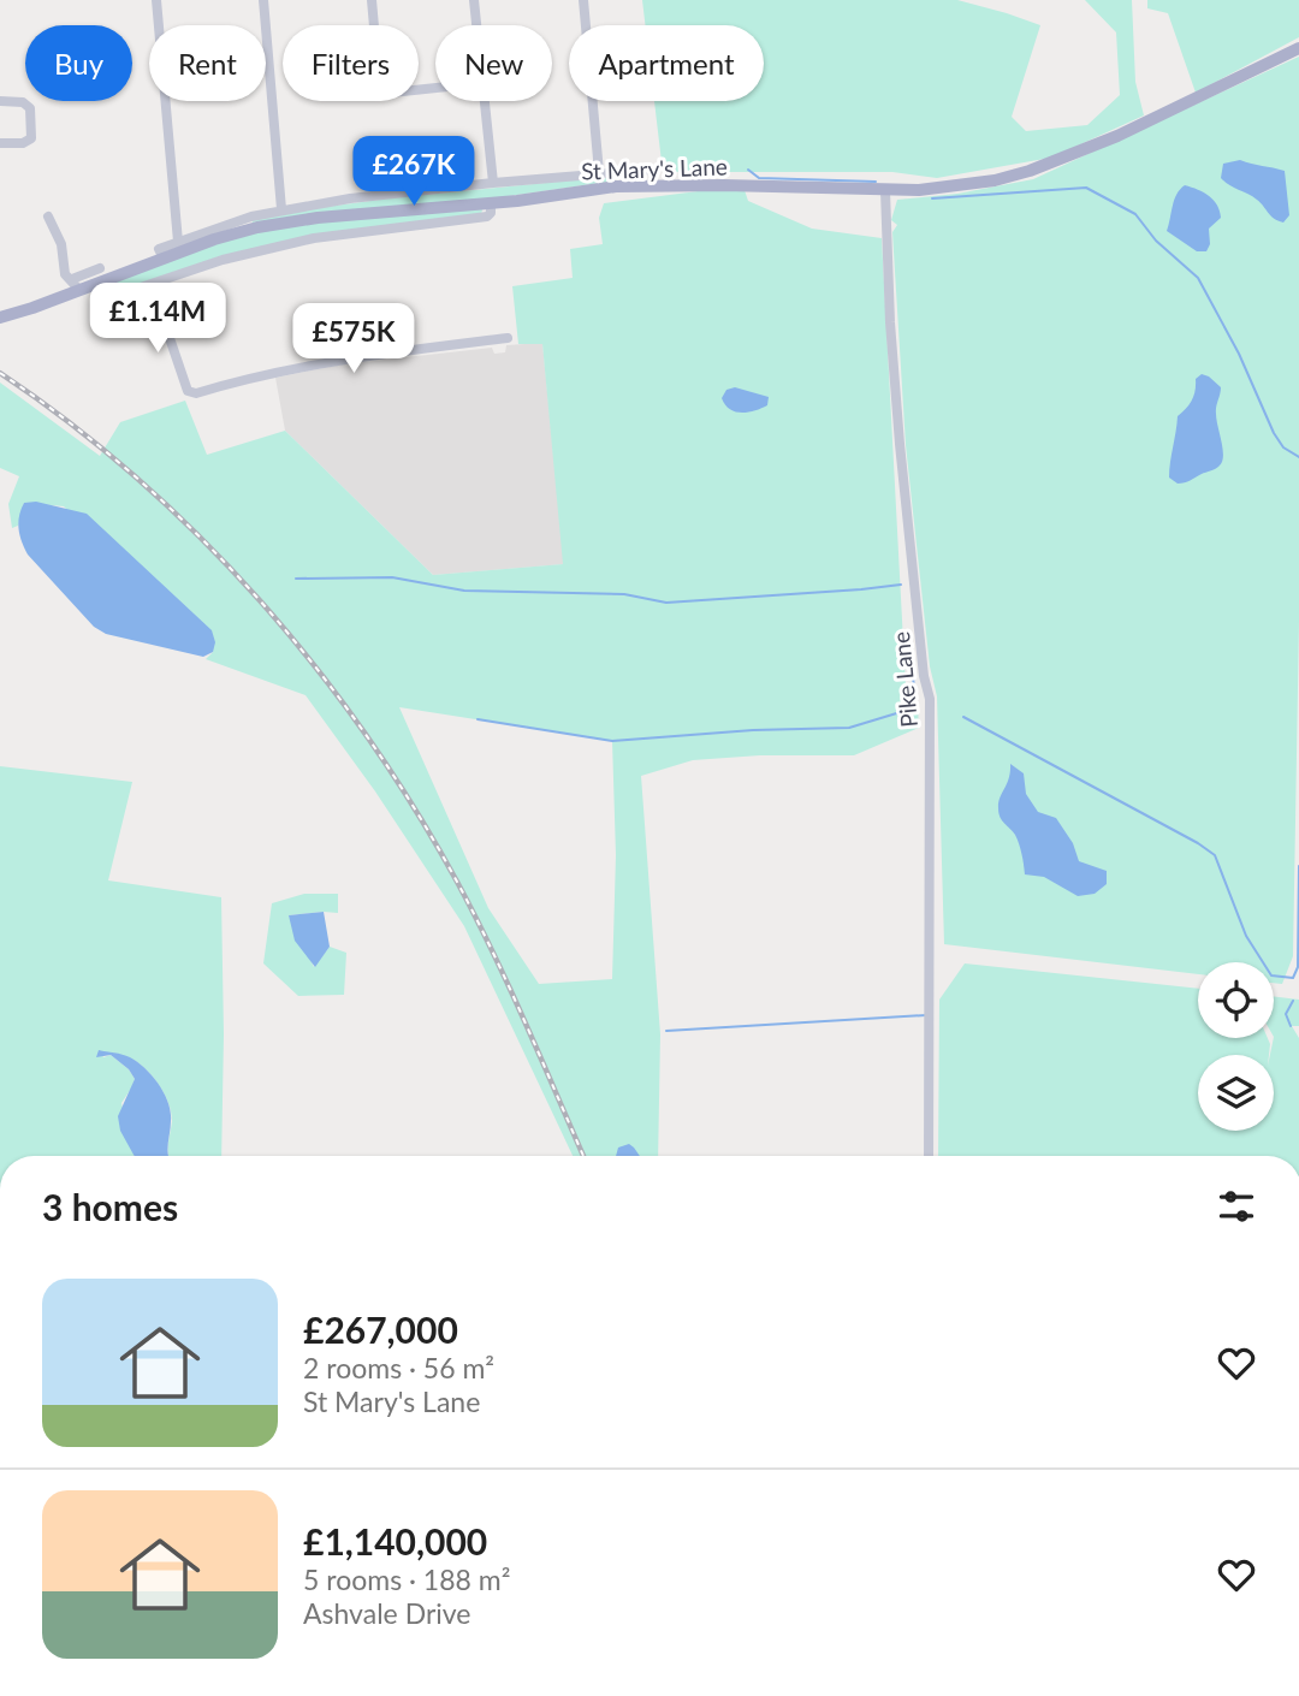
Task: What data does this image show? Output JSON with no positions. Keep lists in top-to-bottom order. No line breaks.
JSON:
{"streets":{"main road":["St Mary's Lane"],"street":["Pike Lane"]},"crossings":[["St Mary's Lane","Pike Lane"]],"page":{"chip":["Buy","Rent","Filters","New","Apartment"],"price":["£267K","£1.14M","£575K"],"heading":"3 homes","list":[{"name":"£267,000","note":"2 rooms · 56 m² · St Mary's Lane"},{"name":"£1,140,000","note":"5 rooms · 188 m² · Ashvale Drive"}]}}
